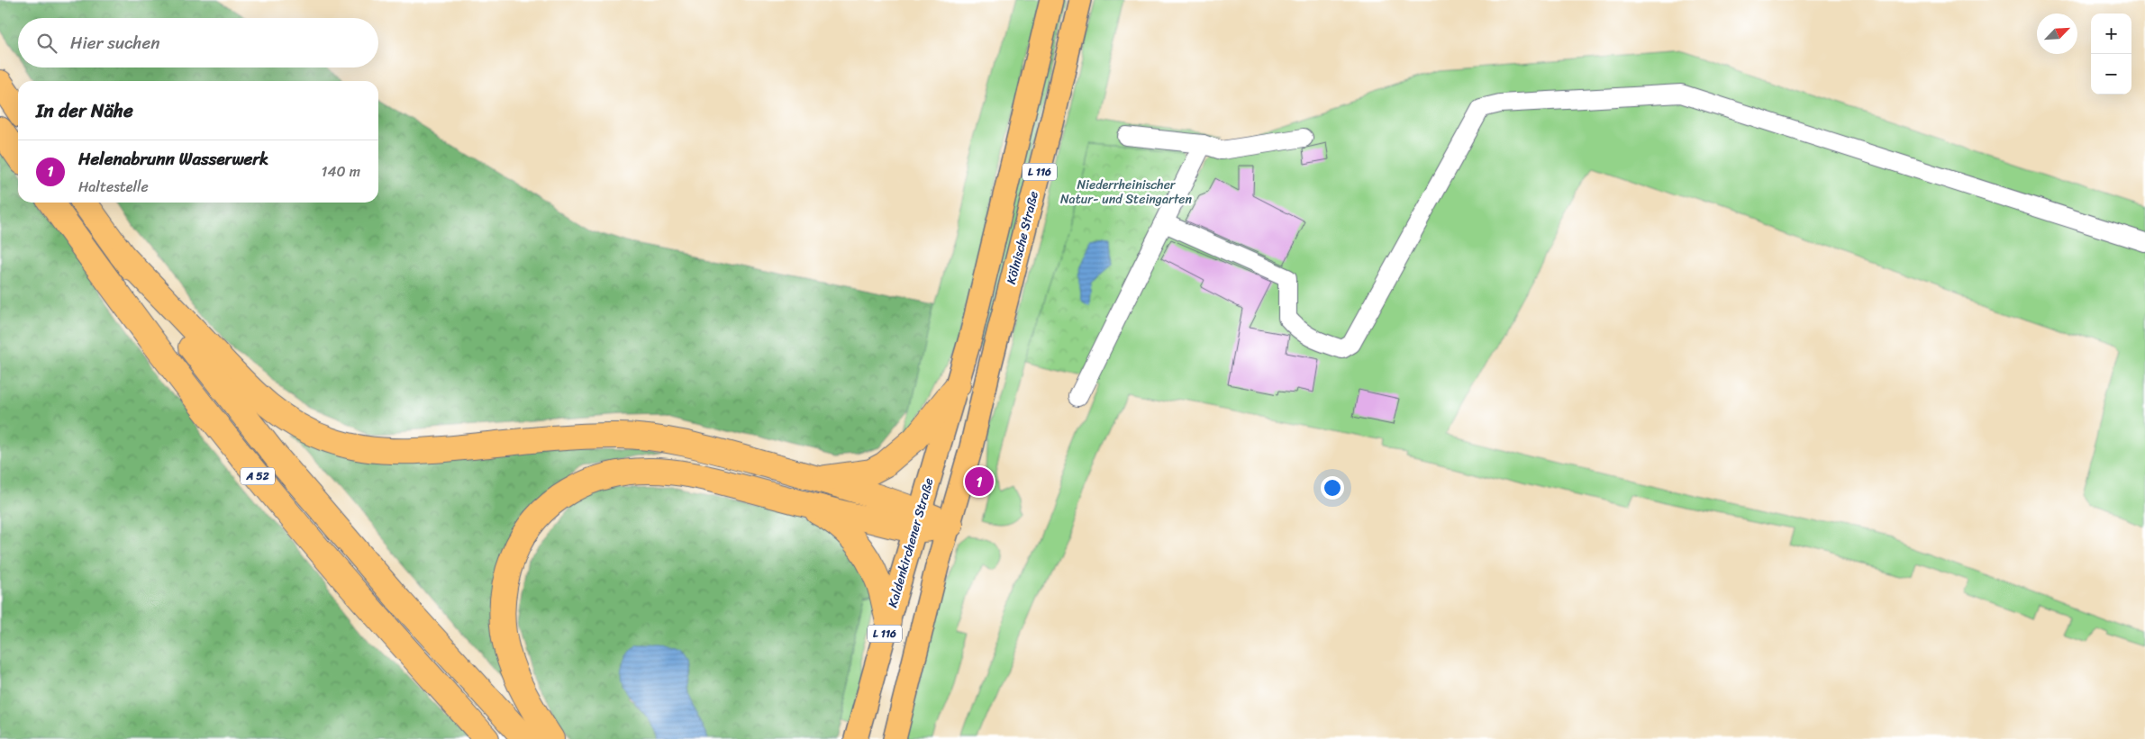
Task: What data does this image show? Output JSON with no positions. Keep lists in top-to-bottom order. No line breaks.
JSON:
{"streets":{"highway":["A 52"],"main road":["L 116","Kölnische Straße","Kaldenkirchener Straße"]},"crossings":[["L 116","Kölnische Straße"],["Kölnische Straße","Kaldenkirchener Straße"]],"parks":["Niederrheinischer Natur- und Steingarten"],"north":"top right","page":{"map_buttons":["+","−"],"search":"Hier suchen","heading":"In der Nähe","list":[{"mark":"1","name":"Helenabrunn Wasserwerk","note":"Haltestelle","value":"140 m"}],"pins":"1"}}
